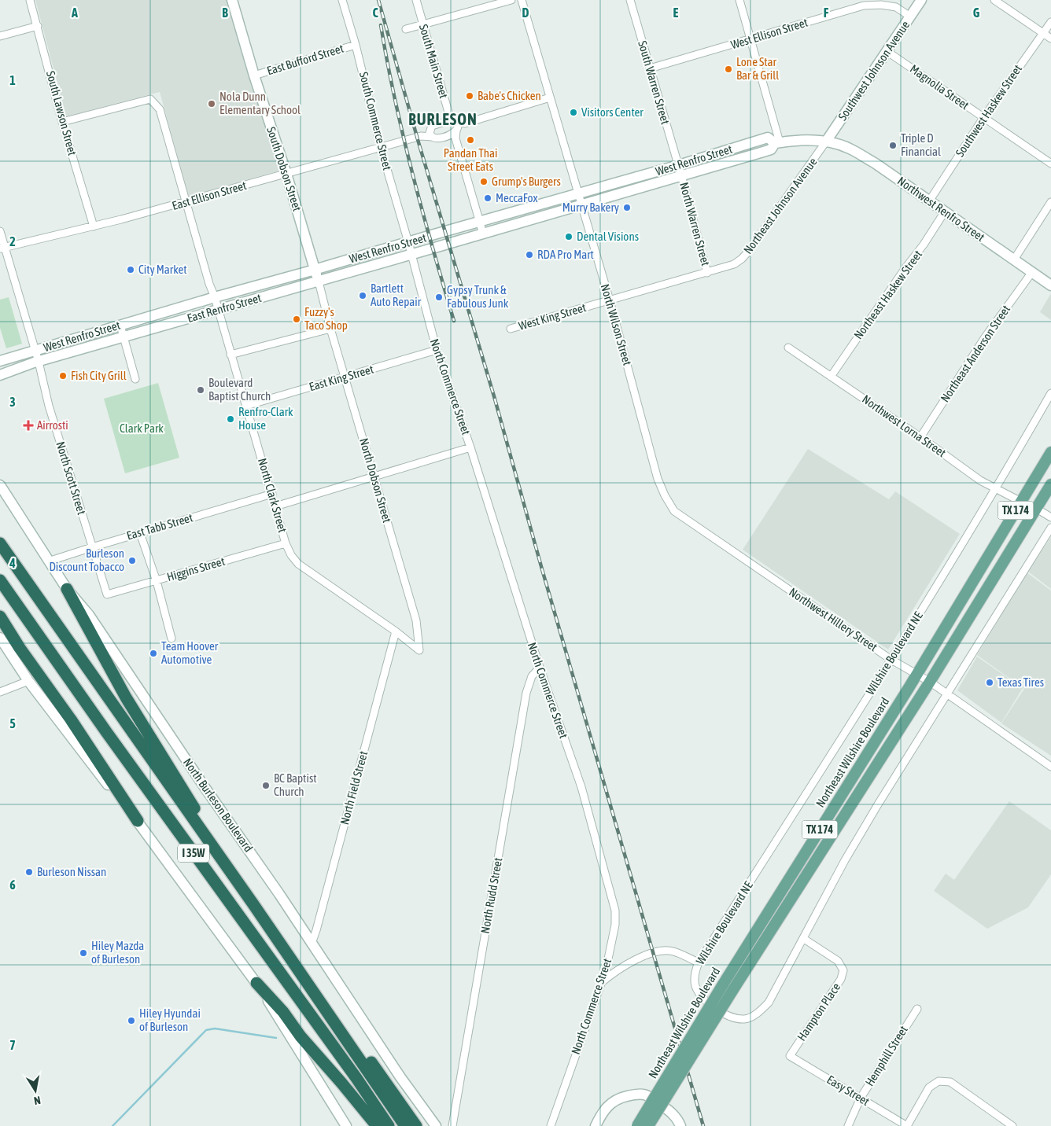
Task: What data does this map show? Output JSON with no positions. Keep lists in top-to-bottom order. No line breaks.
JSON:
{"streets":{"highway":["I 35W"],"main road":["Southwest Johnson Avenue","West Renfro Street","South Dobson Street","Northwest Renfro Street","East Renfro Street","TX 174","Northeast Wilshire Boulevard","North Burleson Boulevard"],"street":["West Ellison Street","East Bufford Street","South Main Street","South Warren Street","Magnolia Street","Southwest Haskew Street","South Lawson Street","South Commerce Street","East Ellison Street","Northeast Johnson Avenue","North Warren Street","Northeast Haskew Street","West King Street","North Wilson Street","Northeast Anderson Street","East King Street","North Commerce Street","Northwest Lorna Street","North Scott Street","North Dobson Street","North Clark Street","East Tabb Street","Higgins Street","Northwest Hillery Street","Wilshire Boulevard NE","North Field Street","North Rudd Street","Hampton Place","Hemphill Street","Easy Street"]},"crossings":[["West Ellison Street","Southwest Johnson Avenue"],["West Ellison Street","South Warren Street"],["East Bufford Street","South Commerce Street"],["East Bufford Street","South Dobson Street"],["South Main Street","East Ellison Street"],["Southwest Johnson Avenue","Magnolia Street"],["Southwest Johnson Avenue","West Renfro Street"],["Southwest Johnson Avenue","Northeast Johnson Avenue"],["Southwest Johnson Avenue","Northwest Renfro Street"],["South Warren Street","West Renfro Street"],["South Warren Street","North Warren Street"],["Magnolia Street","Southwest Haskew Street"],["Southwest Haskew Street","Northwest Renfro Street"],["South Lawson Street","East Ellison Street"],["South Lawson Street","North Clark Street"],["South Commerce Street","West Renfro Street"],["South Commerce Street","East Ellison Street"],["South Commerce Street","East Renfro Street"],["South Commerce Street","North Commerce Street"],["West Renfro Street","South Dobson Street"],["West Renfro Street","Northeast Johnson Avenue"],["West Renfro Street","Northwest Renfro Street"],["West Renfro Street","North Warren Street"],["West Renfro Street","East Renfro Street"],["West Renfro Street","North Wilson Street"],["West Renfro Street","North Scott Street"],["West Renfro Street","North Clark Street"],["South Dobson Street","East Ellison Street"],["South Dobson Street","East Renfro Street"],["South Dobson Street","North Dobson Street"],["East Ellison Street","North Scott Street"],["East Ellison Street","North Clark Street"],["Northeast Johnson Avenue","Northwest Renfro Street"],["Northeast Johnson Avenue","North Warren Street"],["Northeast Johnson Avenue","West King Street"],["Northwest Renfro Street","Northeast Haskew Street"],["Northwest Renfro Street","Northeast Anderson Street"],["North Warren Street","West King Street"],["Northeast Haskew Street","Northwest Lorna Street"],["East Renfro Street","North Commerce Street"],["East Renfro Street","North Scott Street"],["East Renfro Street","North Dobson Street"],["East Renfro Street","North Clark Street"],["West King Street","North Wilson Street"],["North Wilson Street","Northwest Hillery Street"],["Northeast Anderson Street","Northwest Lorna Street"],["East King Street","North Commerce Street"],["East King Street","North Dobson Street"],["East King Street","North Clark Street"],["North Commerce Street","North Rudd Street"],["Northwest Lorna Street","Wilshire Boulevard NE"],["Northwest Lorna Street","Northeast Wilshire Boulevard"],["North Scott Street","East Tabb Street"],["North Scott Street","Higgins Street"],["North Dobson Street","North Clark Street"],["North Dobson Street","North Field Street"],["North Clark Street","East Tabb Street"],["North Clark Street","Higgins Street"],["North Clark Street","North Field Street"],["East Tabb Street","North Burleson Boulevard"],["Northwest Hillery Street","Wilshire Boulevard NE"],["Northwest Hillery Street","Northeast Wilshire Boulevard"],["Wilshire Boulevard NE","Hampton Place"],["North Field Street","North Burleson Boulevard"],["Hampton Place","Easy Street"],["Hemphill Street","Easy Street"]],"districts":["BURLESON"],"parks":["Clark Park"],"places":{"other":["Lone Star Bar & Grill","Babe's Chicken","Nola Dunn Elementary School","Visitors Center","Pandan Thai Street Eats","Triple D Financial","Grump's Burgers","MeccaFox","Murry Bakery","Dental Visions","RDA Pro Mart","City Market","Bartlett Auto Repair","Gypsy Trunk & Fabulous Junk","Fuzzy's Taco Shop","Fish City Grill","Boulevard Baptist Church","Renfro-Clark House","Burleson Discount Tobacco","Team Hoover Automotive","Texas Tires","BC Baptist Church","Burleson Nissan","Hiley Mazda of Burleson","Hiley Hyundai of Burleson"],"health":["Airrosti"]},"north":"bottom","grid":{"columns":["A","B","C","D","E","F","G"],"rows":["1","2","3","4","5","6","7"]}}
